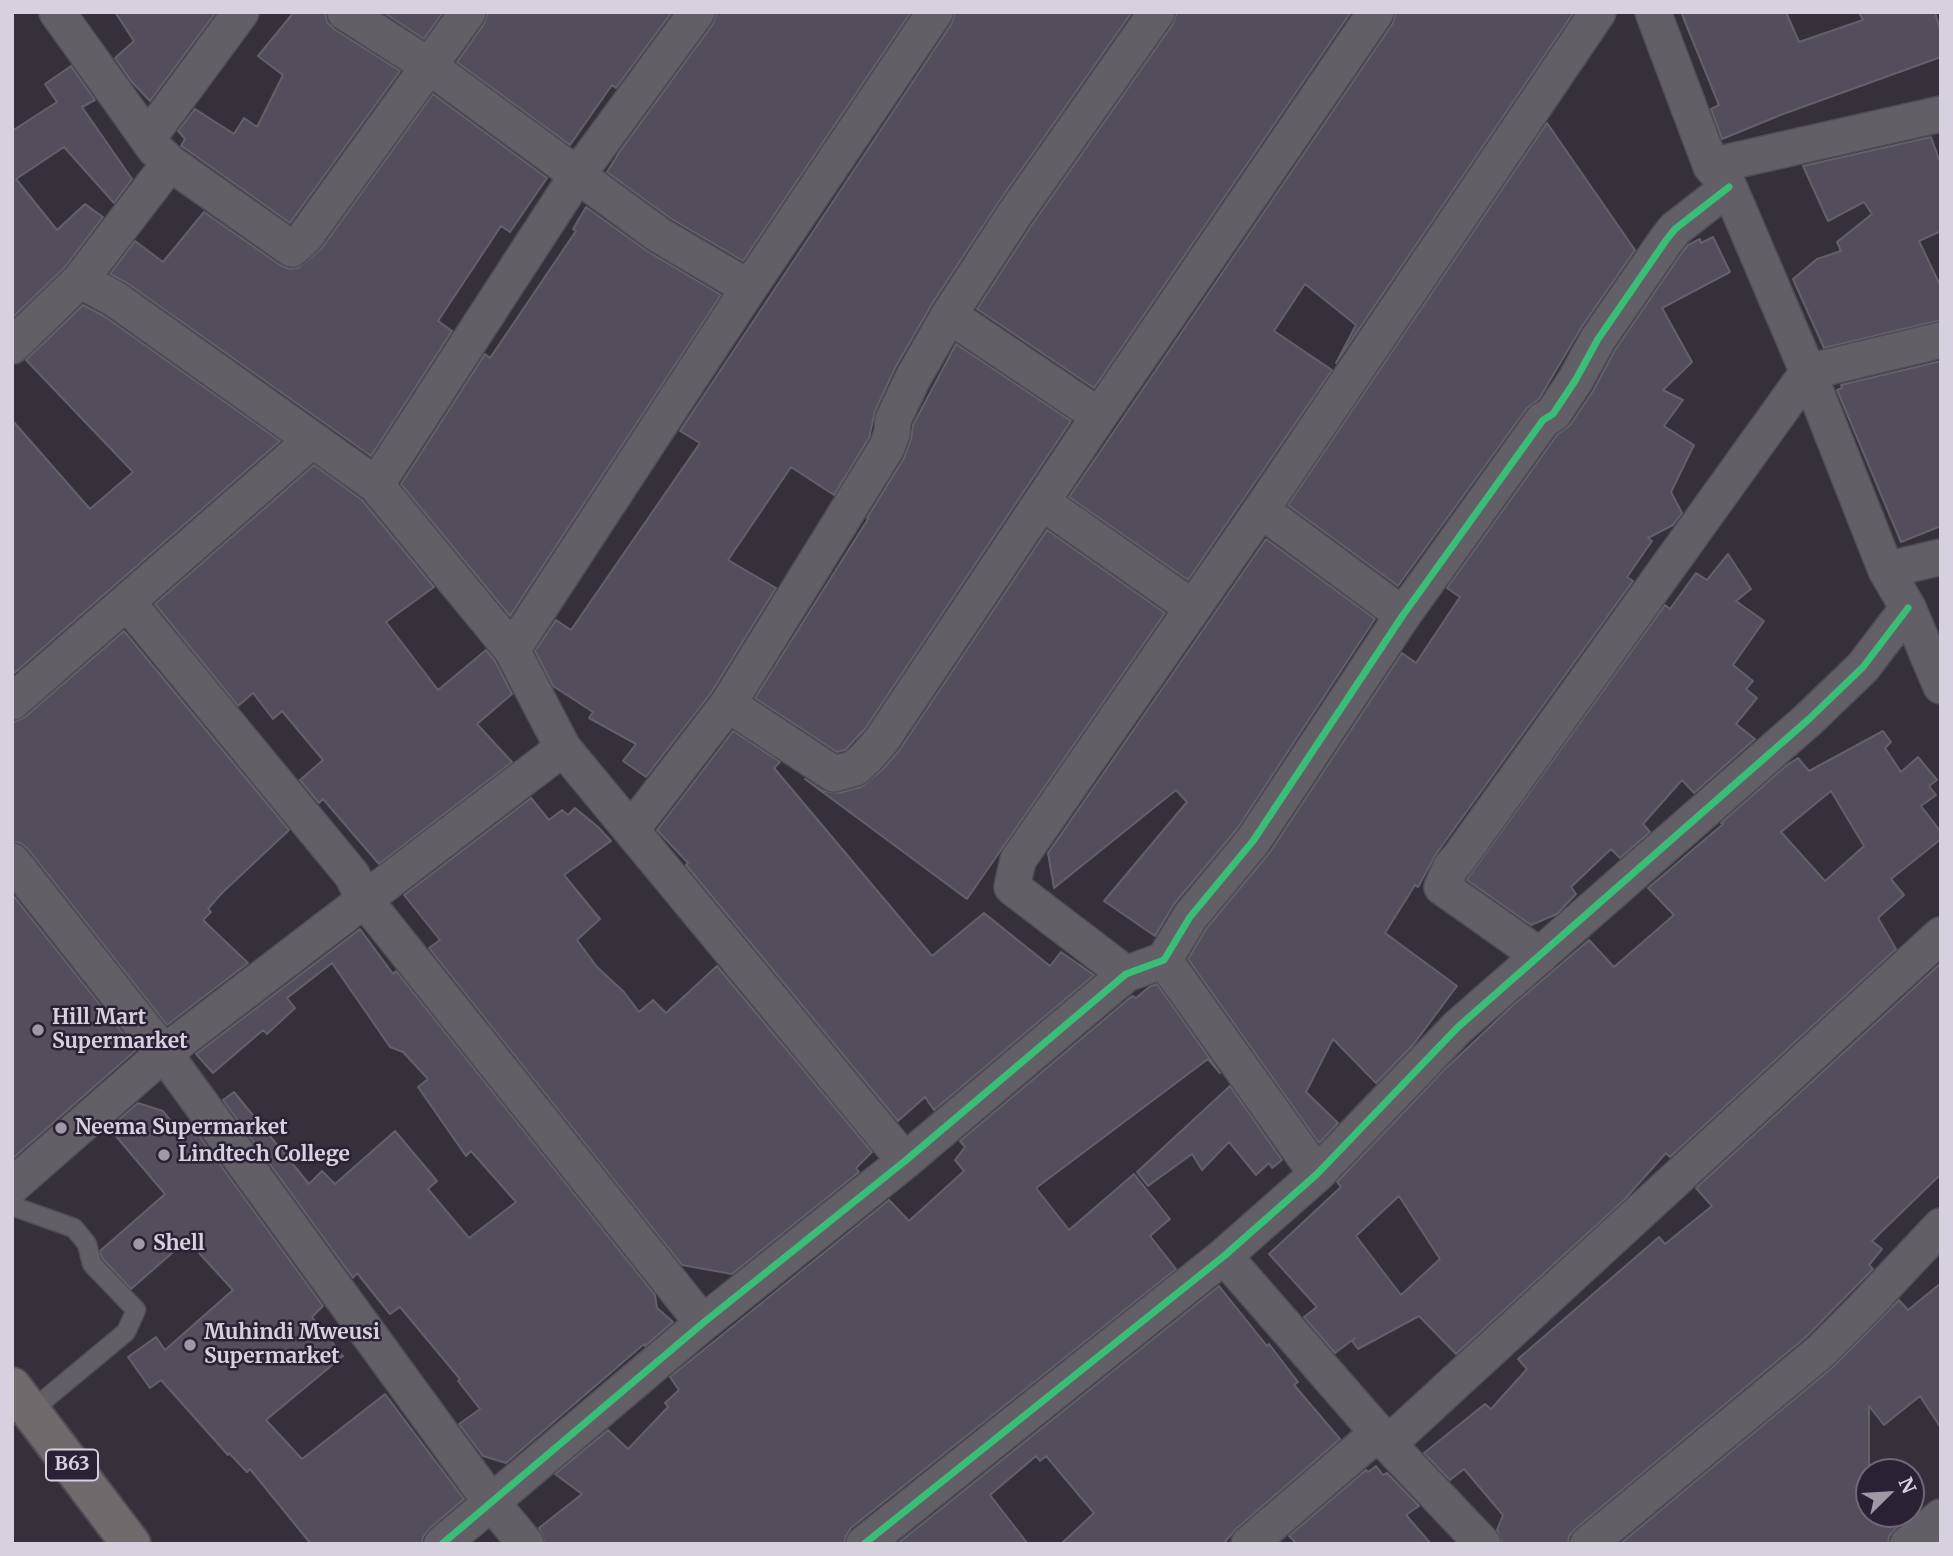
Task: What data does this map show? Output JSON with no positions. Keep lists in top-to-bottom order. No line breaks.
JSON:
{"streets":{"highway":["B63"]},"places":["Hill Mart Supermarket","Neema Supermarket","Lindtech College","Shell","Muhindi Mweusi Supermarket"],"north":"top right"}
